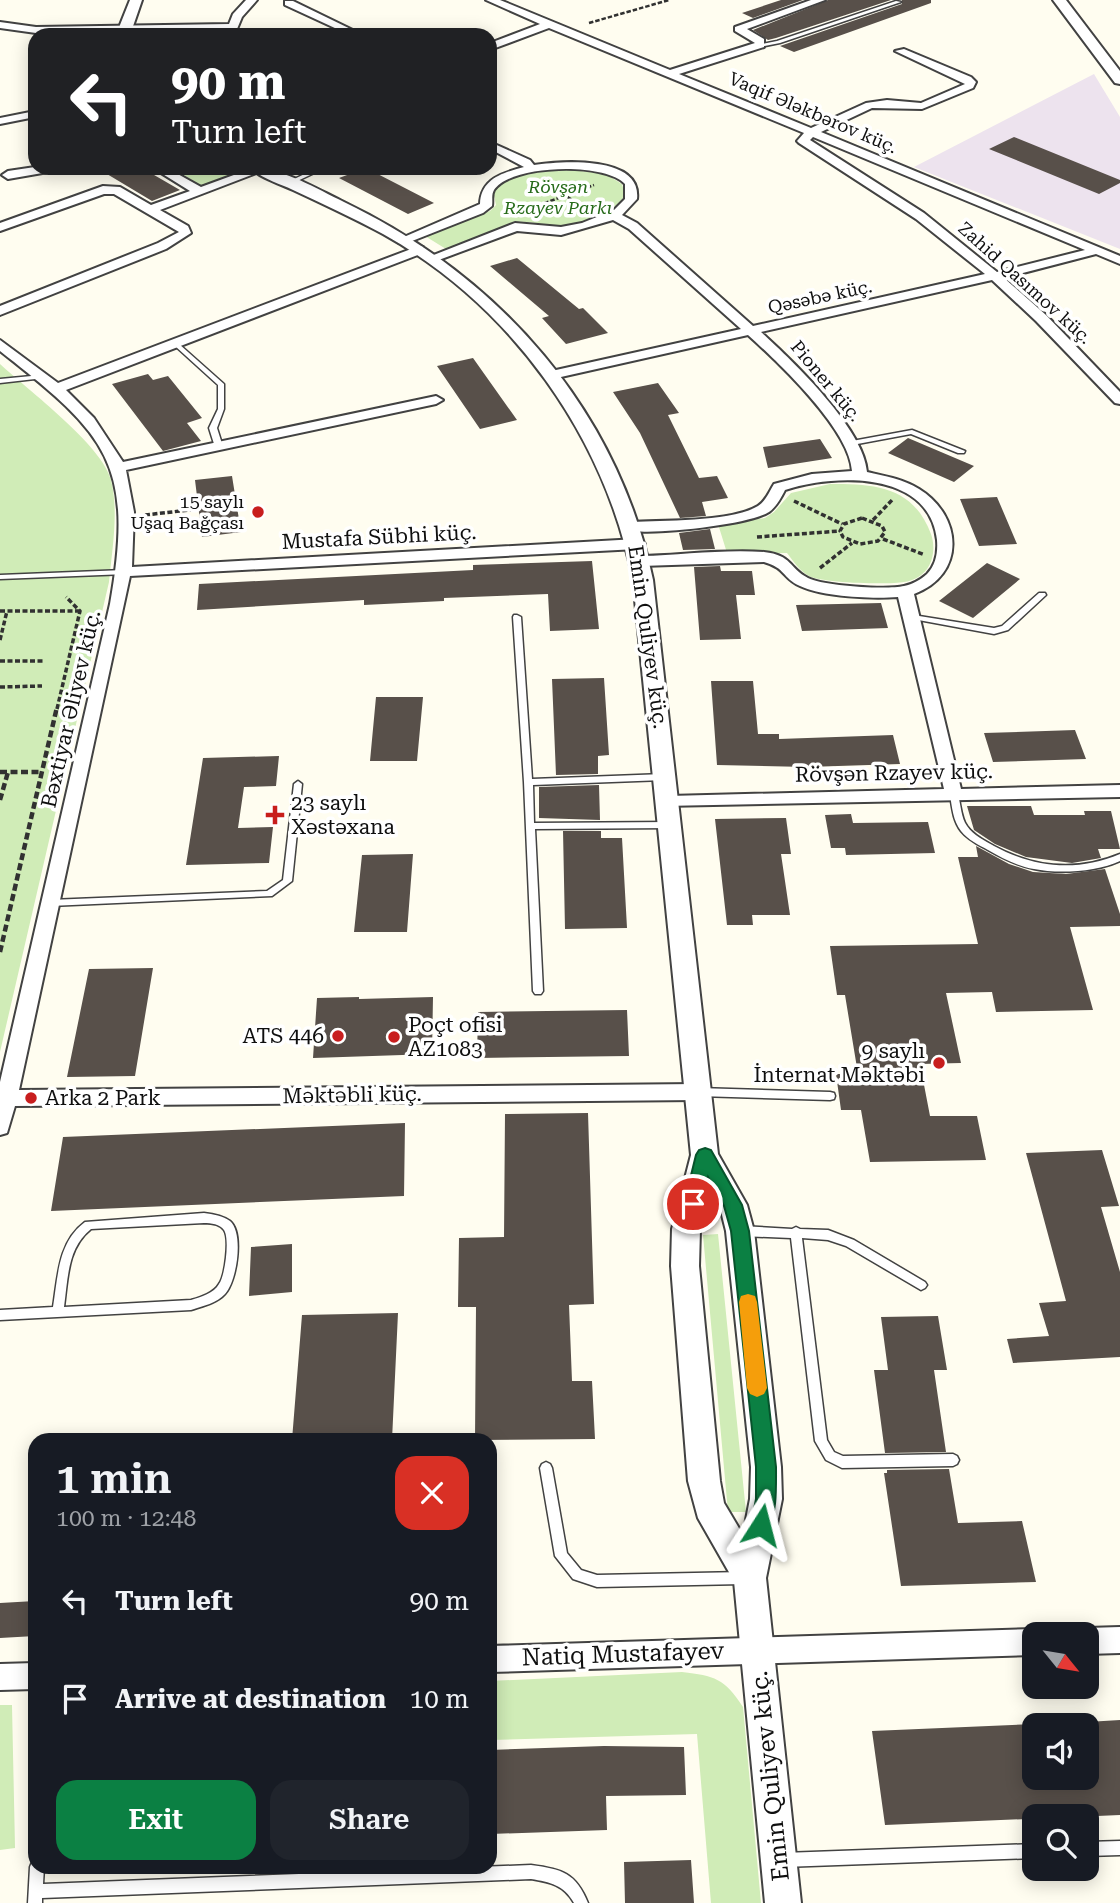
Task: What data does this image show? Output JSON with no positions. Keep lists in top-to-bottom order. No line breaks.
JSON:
{"streets":{"street":["Vaqif Ələkbərov küç.","Zahid Qasımov küç.","Qəsəbə küç.","Pioner küç.","Mustafa Sübhi küç.","Emin Quliyev küç.","Bəxtiyar Əliyev küç.","Rövşən Rzayev küç.","Məktəbli küç.","Natiq Mustafayev"]},"crossings":[["Vaqif Ələkbərov küç.","Zahid Qasımov küç."],["Vaqif Ələkbərov küç.","Qəsəbə küç."],["Zahid Qasımov küç.","Qəsəbə küç."],["Qəsəbə küç.","Pioner küç."],["Qəsəbə küç.","Emin Quliyev küç."],["Mustafa Sübhi küç.","Emin Quliyev küç."],["Mustafa Sübhi küç.","Bəxtiyar Əliyev küç."],["Emin Quliyev küç.","Rövşən Rzayev küç."],["Emin Quliyev küç.","Məktəbli küç."],["Emin Quliyev küç.","Natiq Mustafayev"],["Bəxtiyar Əliyev küç.","Məktəbli küç."]],"parks":["Rövşən Rzayev Parkı"],"places":{"other":["15 saylı Uşaq Bağçası","ATS 446","Poçt ofisi AZ1083","9 saylı İnternat Məktəbi","Arka 2 Park"],"health":["23 saylı Xəstəxana"]},"north":"bottom right","page":{"turn":["90 m","Turn left"],"heading":["1 min","100 m · 12:48"],"list":[{"name":"Turn left","value":"90 m"},{"name":"Arrive at destination","value":"10 m"}],"buttons":["Exit","Share"]}}
